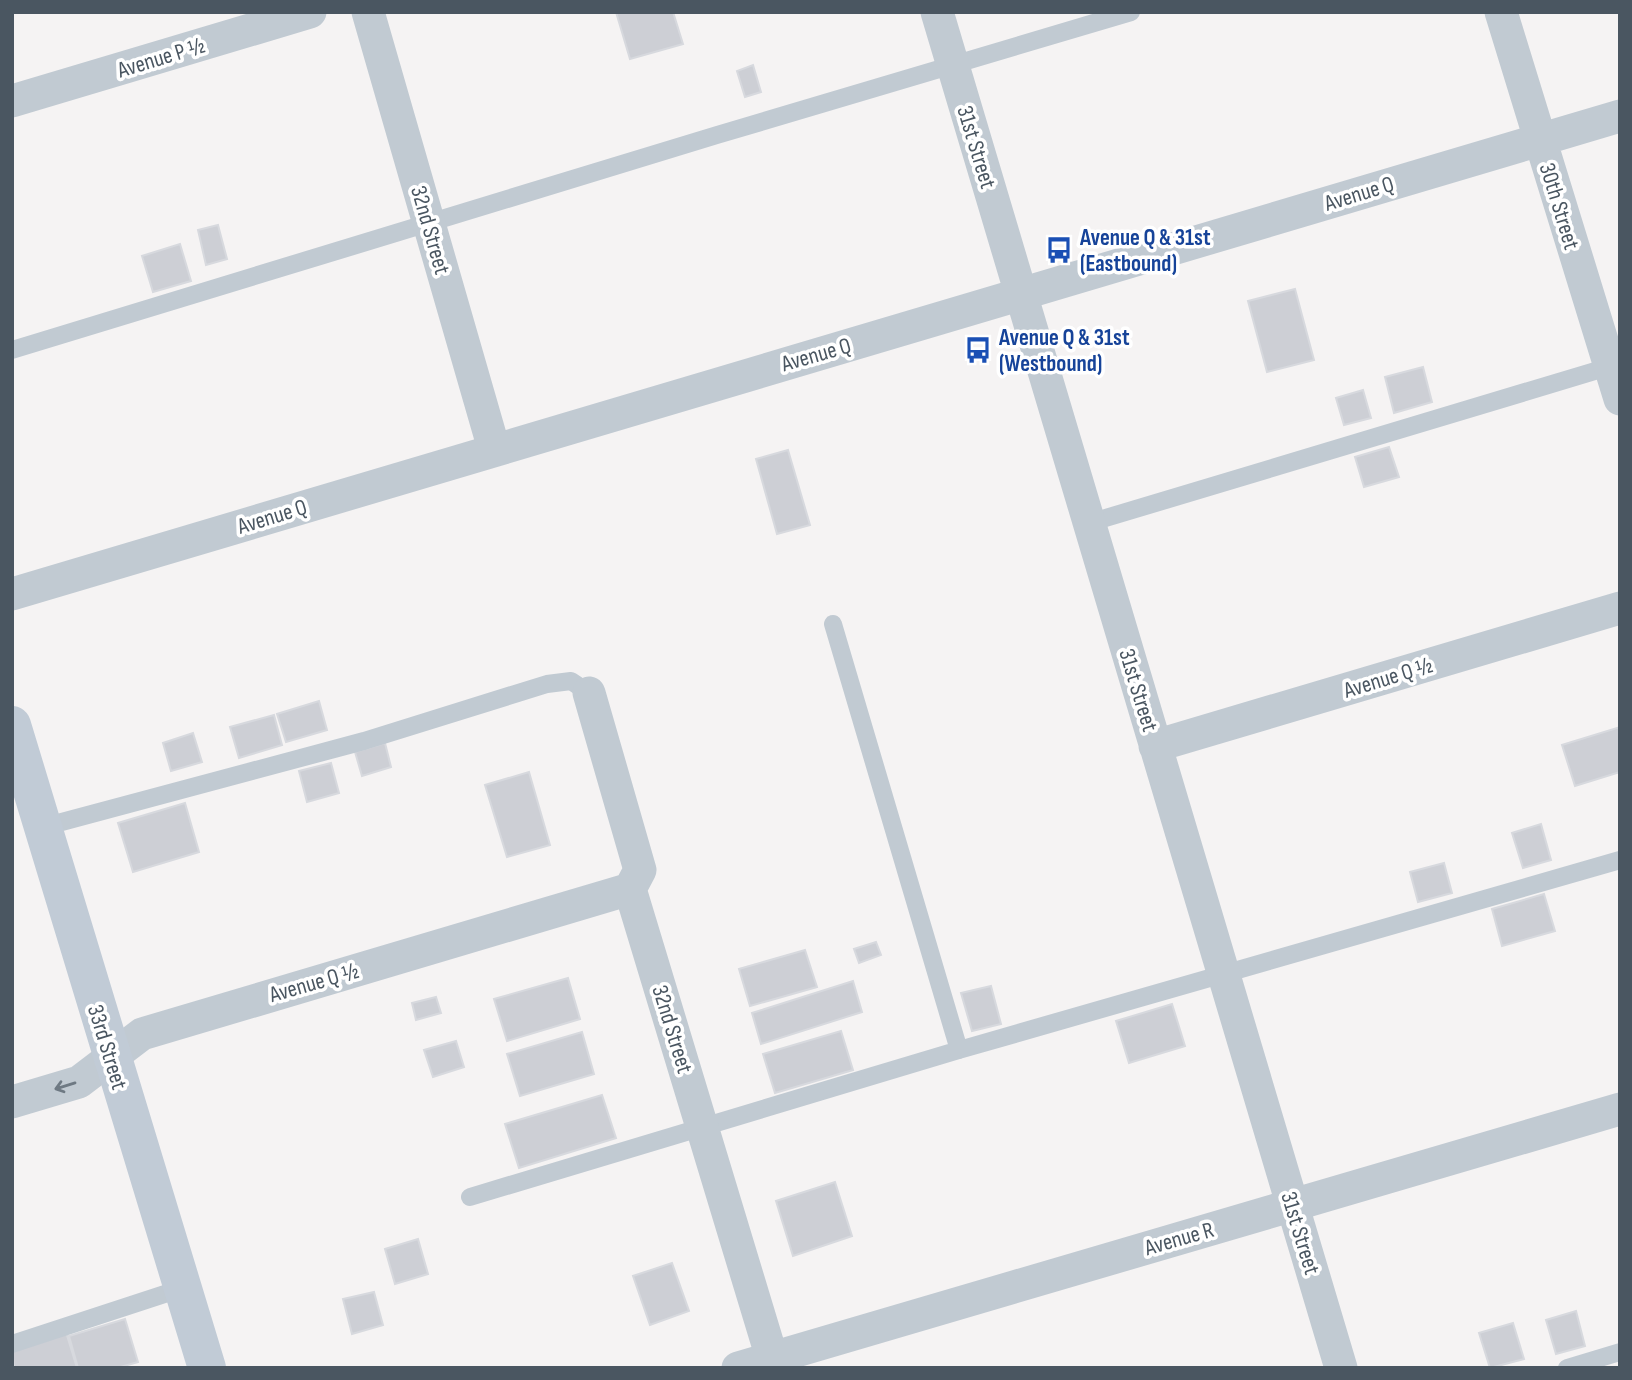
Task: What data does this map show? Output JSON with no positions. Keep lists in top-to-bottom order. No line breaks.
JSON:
{"streets":{"street":["Avenue P ½","31st Street","Avenue Q","30th Street","32nd Street","Avenue Q ½","33rd Street","Avenue R"]},"crossings":[["31st Street","Avenue Q"],["31st Street","Avenue Q ½"],["31st Street","Avenue R"],["Avenue Q","30th Street"],["Avenue Q","32nd Street"],["32nd Street","Avenue Q ½"],["32nd Street","Avenue R"],["Avenue Q ½","33rd Street"]],"places":{"bus stop":["Avenue Q & 31st (Eastbound)","Avenue Q & 31st (Westbound)"]}}
